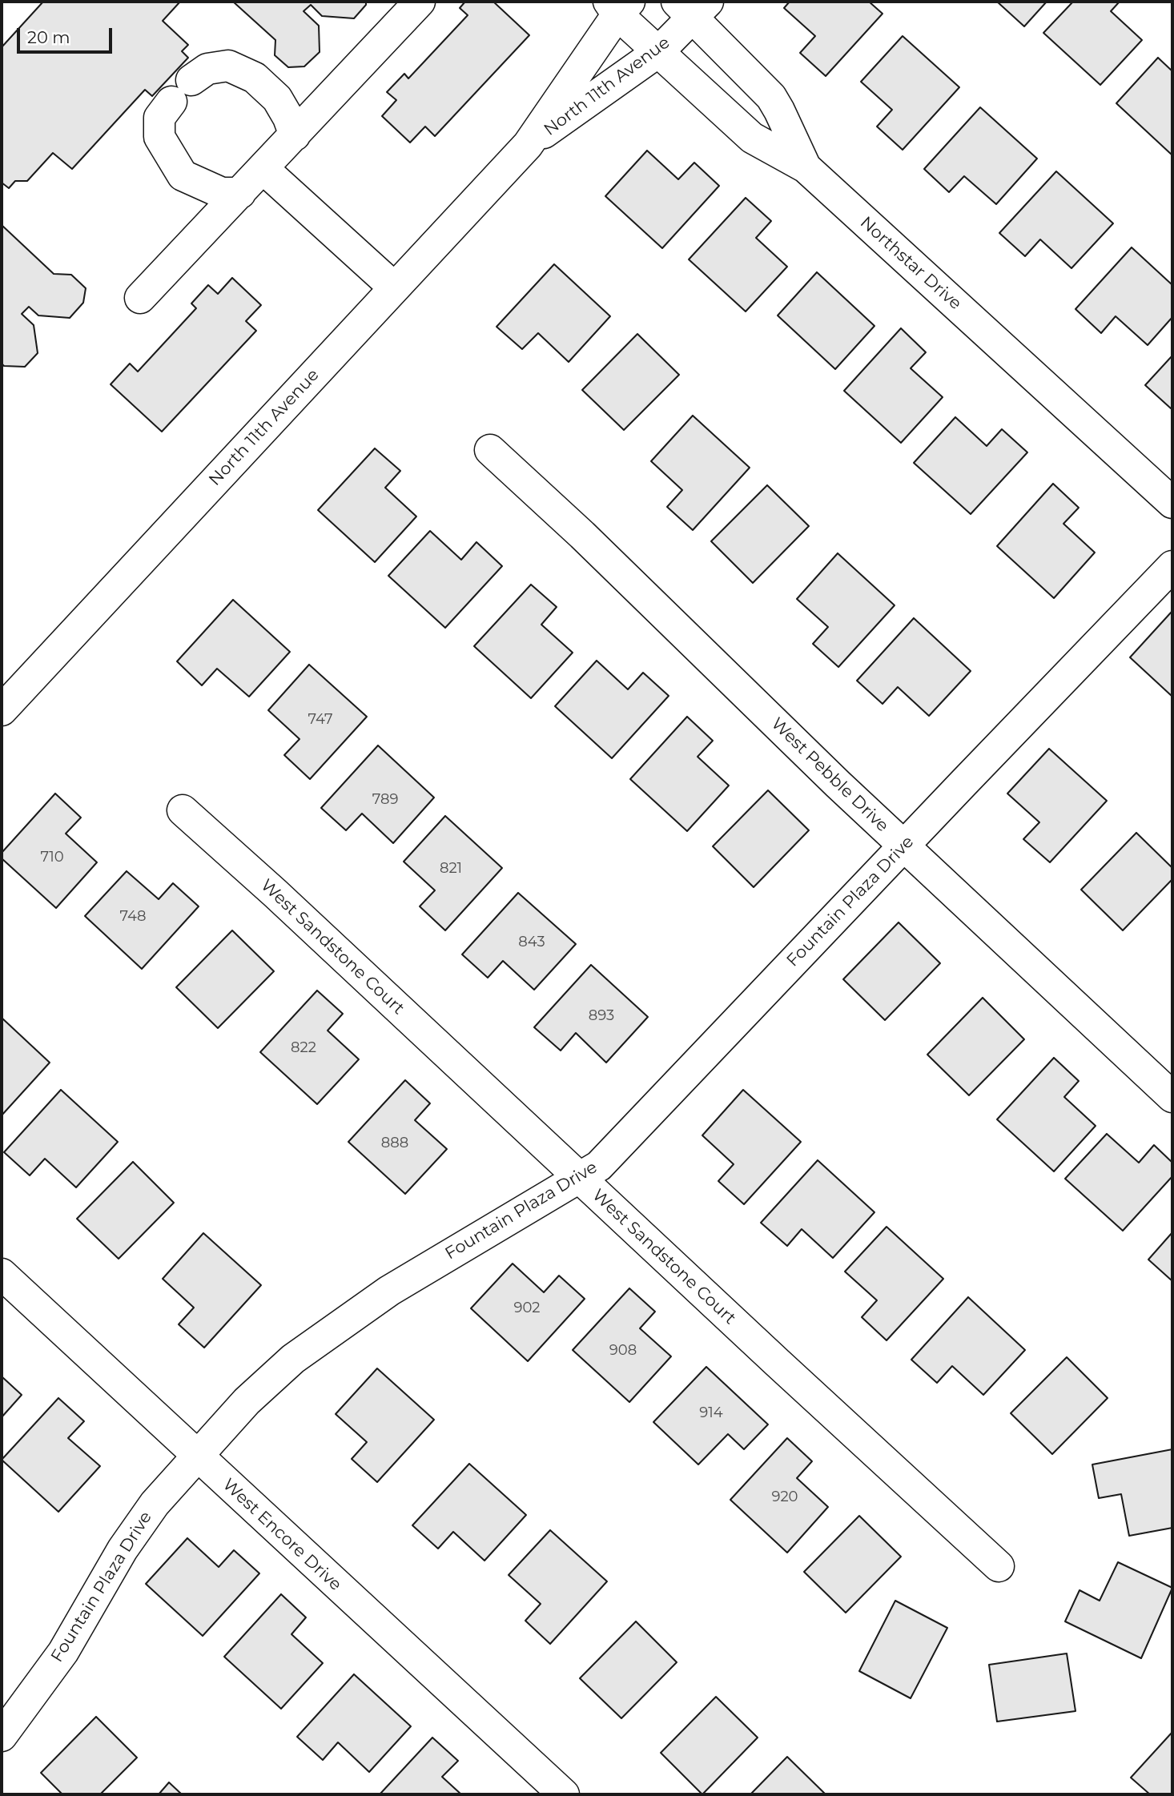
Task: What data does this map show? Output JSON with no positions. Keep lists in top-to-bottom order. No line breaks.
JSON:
{"streets":{"street":["North 11th Avenue","Northstar Drive","West Pebble Drive","Fountain Plaza Drive","West Sandstone Court","West Encore Drive"]},"crossings":[["North 11th Avenue","Northstar Drive"],["West Pebble Drive","Fountain Plaza Drive"],["Fountain Plaza Drive","West Sandstone Court"],["Fountain Plaza Drive","West Encore Drive"]],"house_numbers":["747","789","710","821","748","843","893","822","888","902","908","914","920"],"scale_bar":"20 m"}
